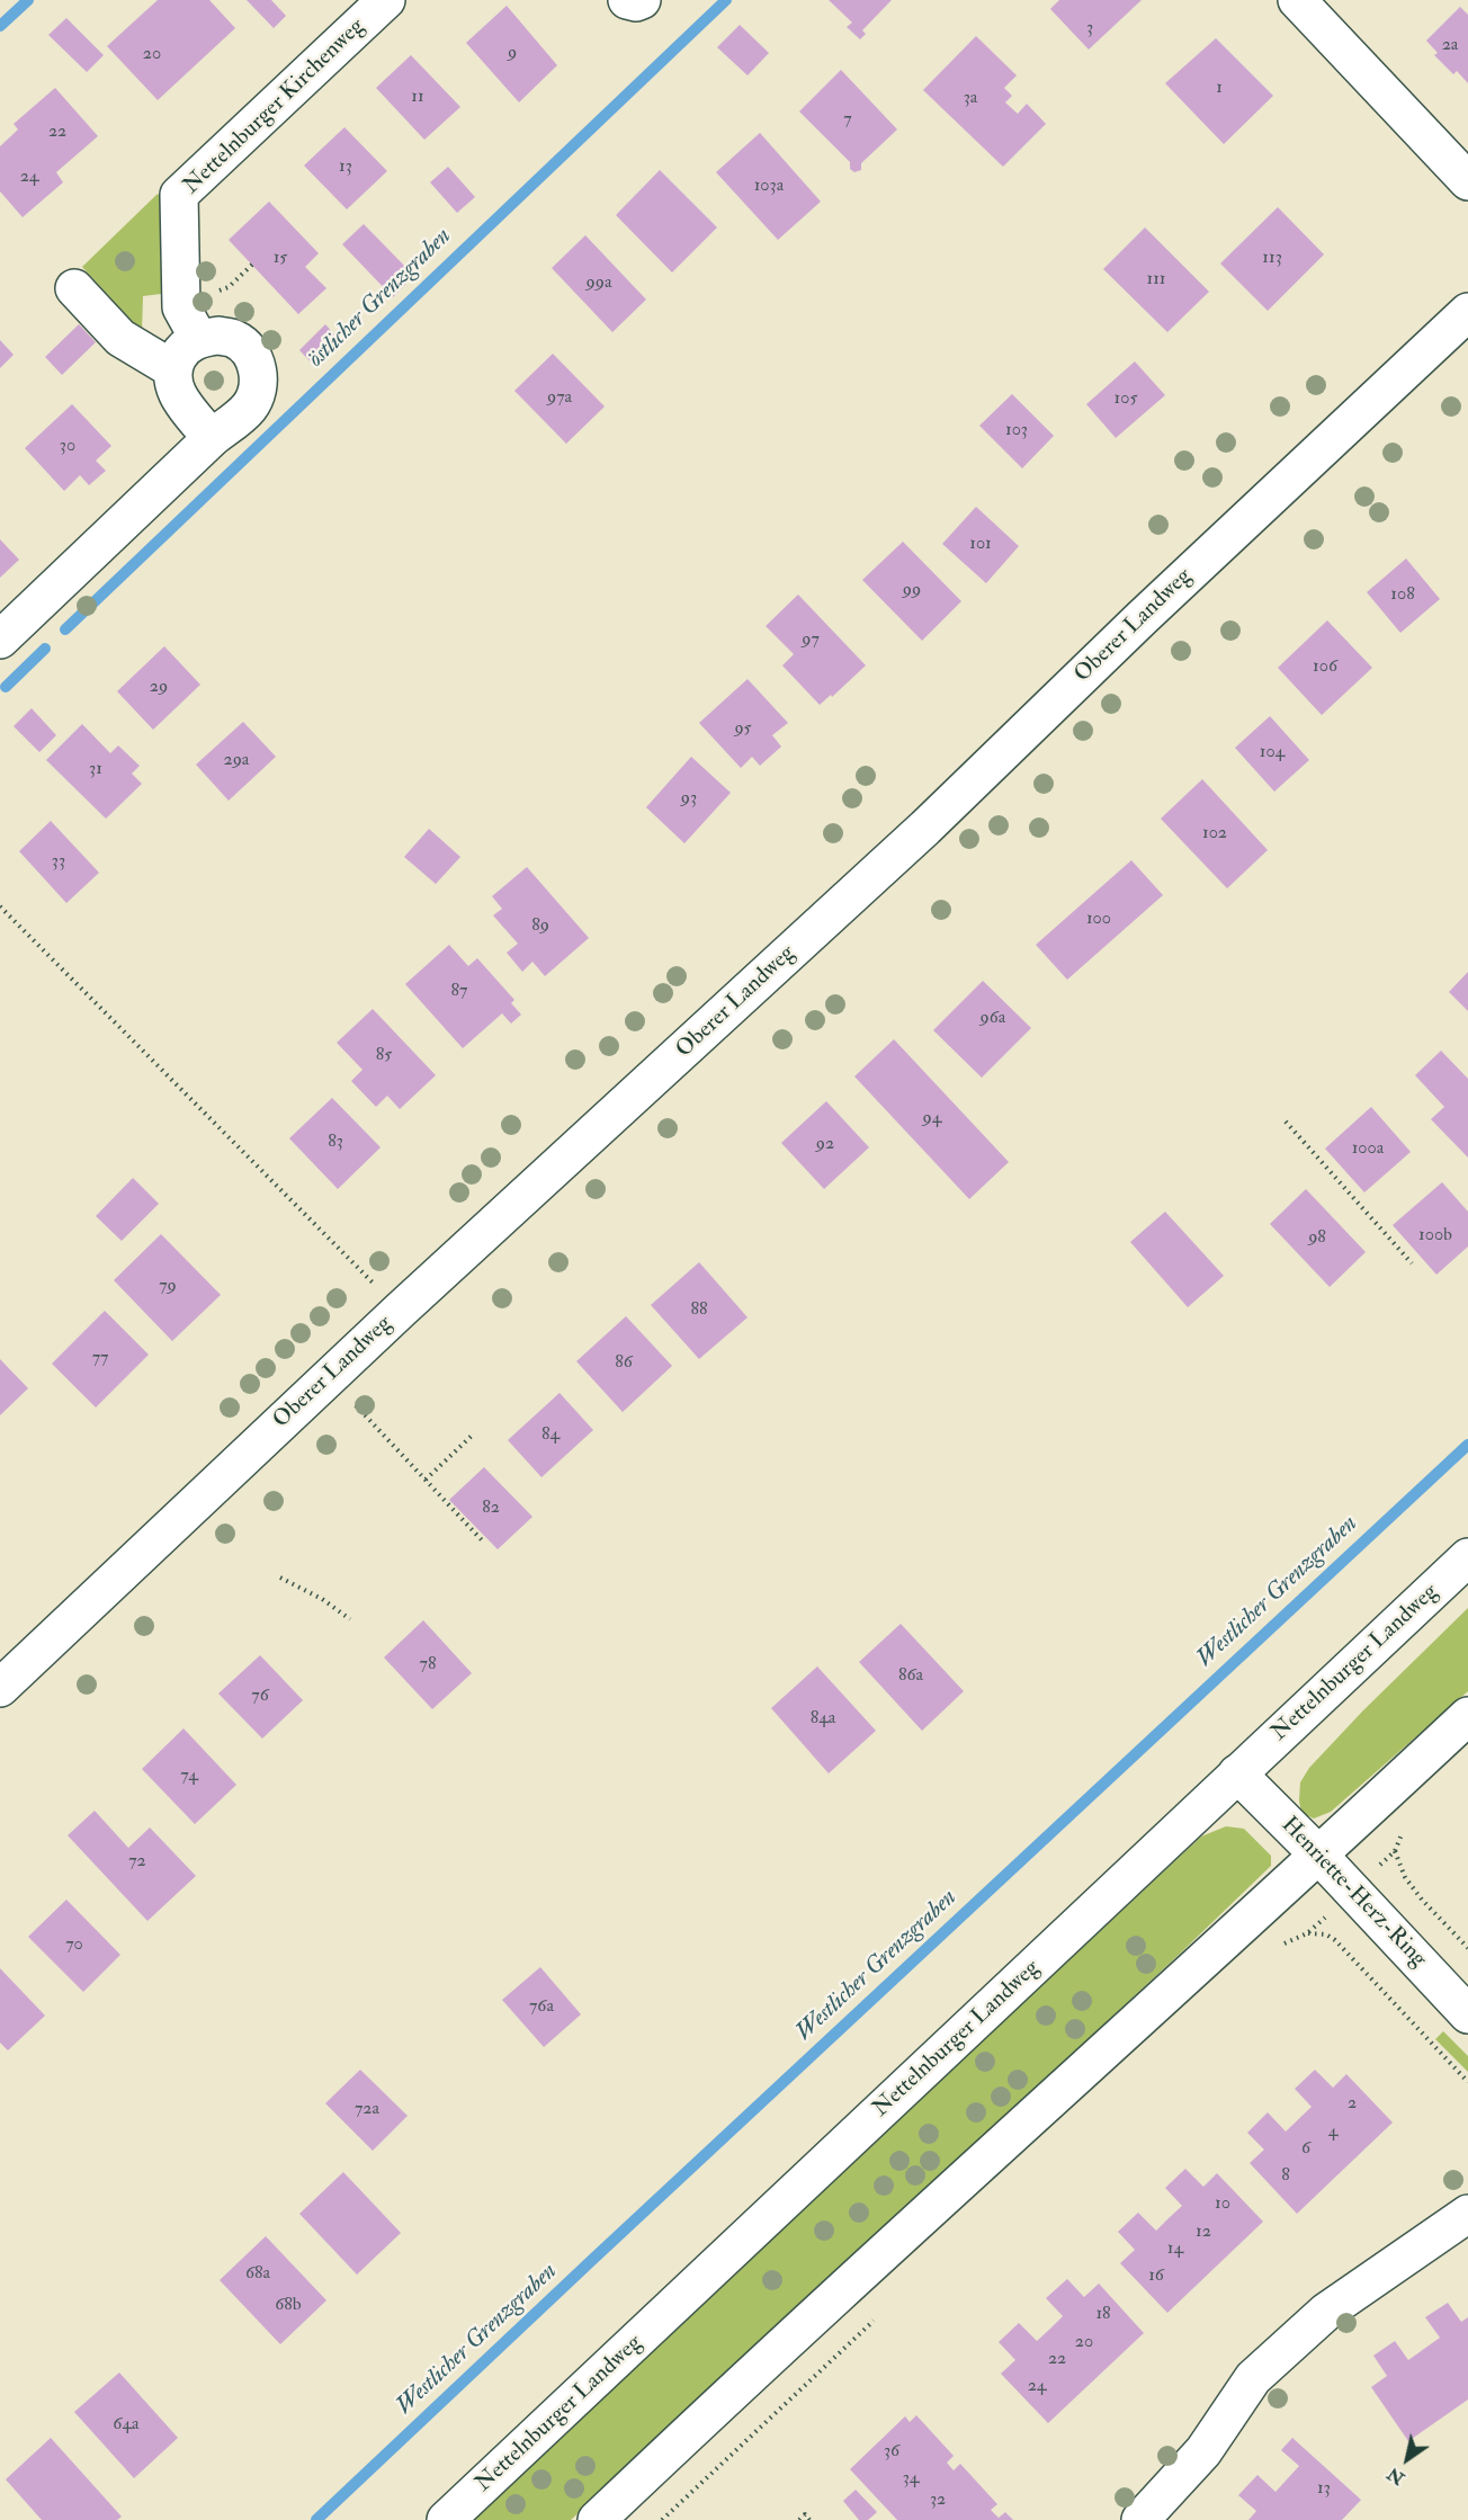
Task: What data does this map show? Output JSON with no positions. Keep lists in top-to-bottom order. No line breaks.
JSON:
{"streets":{"street":["Nettelnburger Kirchenweg","Oberer Landweg","Nettelnburger Landweg","Henriette-Herz-Ring"]},"crossings":[["Nettelnburger Landweg","Henriette-Herz-Ring"]],"water":["östlicher Grenzgraben","Westlicher Grenzgraben"],"house_numbers":["3","2a","9","20","1","11","3a","7","22","13","24","103a","15","113","111","99a","97a","105","103","30","101","99","108","97","106","29","95","104","29a","31","93","102","33","100","89","87","96a","85","94","83","92","100a","100b","98","79","88","77","86","84","82","78","86a","76","84a","74","72","70","76a","2","72a","4","6","8","10","12","14","68a","16","68b","18","20","22","24","64a","36","34","13","32"],"north":"bottom left"}
